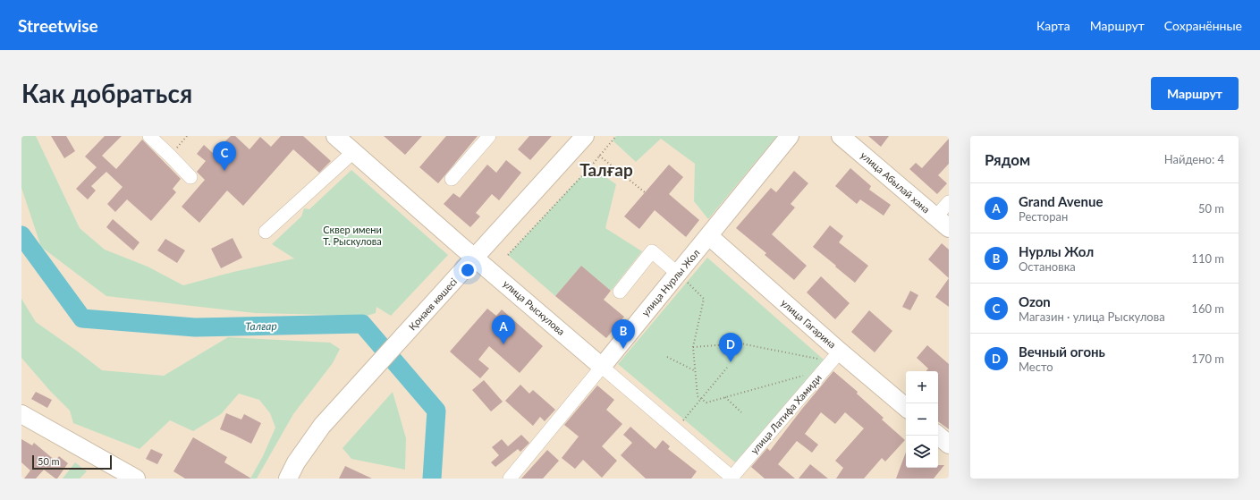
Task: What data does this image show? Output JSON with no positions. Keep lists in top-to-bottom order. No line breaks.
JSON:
{"streets":{"main road":["улица Абылай хана","улица Нурлы Жол","Қонаев көшесі","улица Рыскулова","улица Гагарина"],"street":["улица Латифа Хамиди"]},"crossings":[["улица Нурлы Жол","улица Рыскулова"],["улица Нурлы Жол","улица Гагарина"],["Қонаев көшесі","улица Рыскулова"],["улица Рыскулова","улица Латифа Хамиди"],["улица Гагарина","улица Латифа Хамиди"]],"districts":["Талғар"],"water":["Талғар"],"parks":["Сквер имени Т. Рыскулова"],"scale_bar":"50 m","page":{"header":"Streetwise","nav":["Карта","Маршрут","Сохранённые"],"buttons":"Маршрут","title":"Как добраться","heading":["Рядом","Найдено: 4"],"pins":["C","A","B","D"],"list":[{"mark":"A","name":"Grand Avenue","note":"Ресторан","value":"50 m"},{"mark":"B","name":"Нурлы Жол","note":"Остановка","value":"110 m"},{"mark":"C","name":"Ozon","note":"Магазин · улица Рыскулова","value":"160 m"},{"mark":"D","name":"Вечный огонь","note":"Место","value":"170 m"}],"map_buttons":["+","−"],"scale":"50 m"}}
